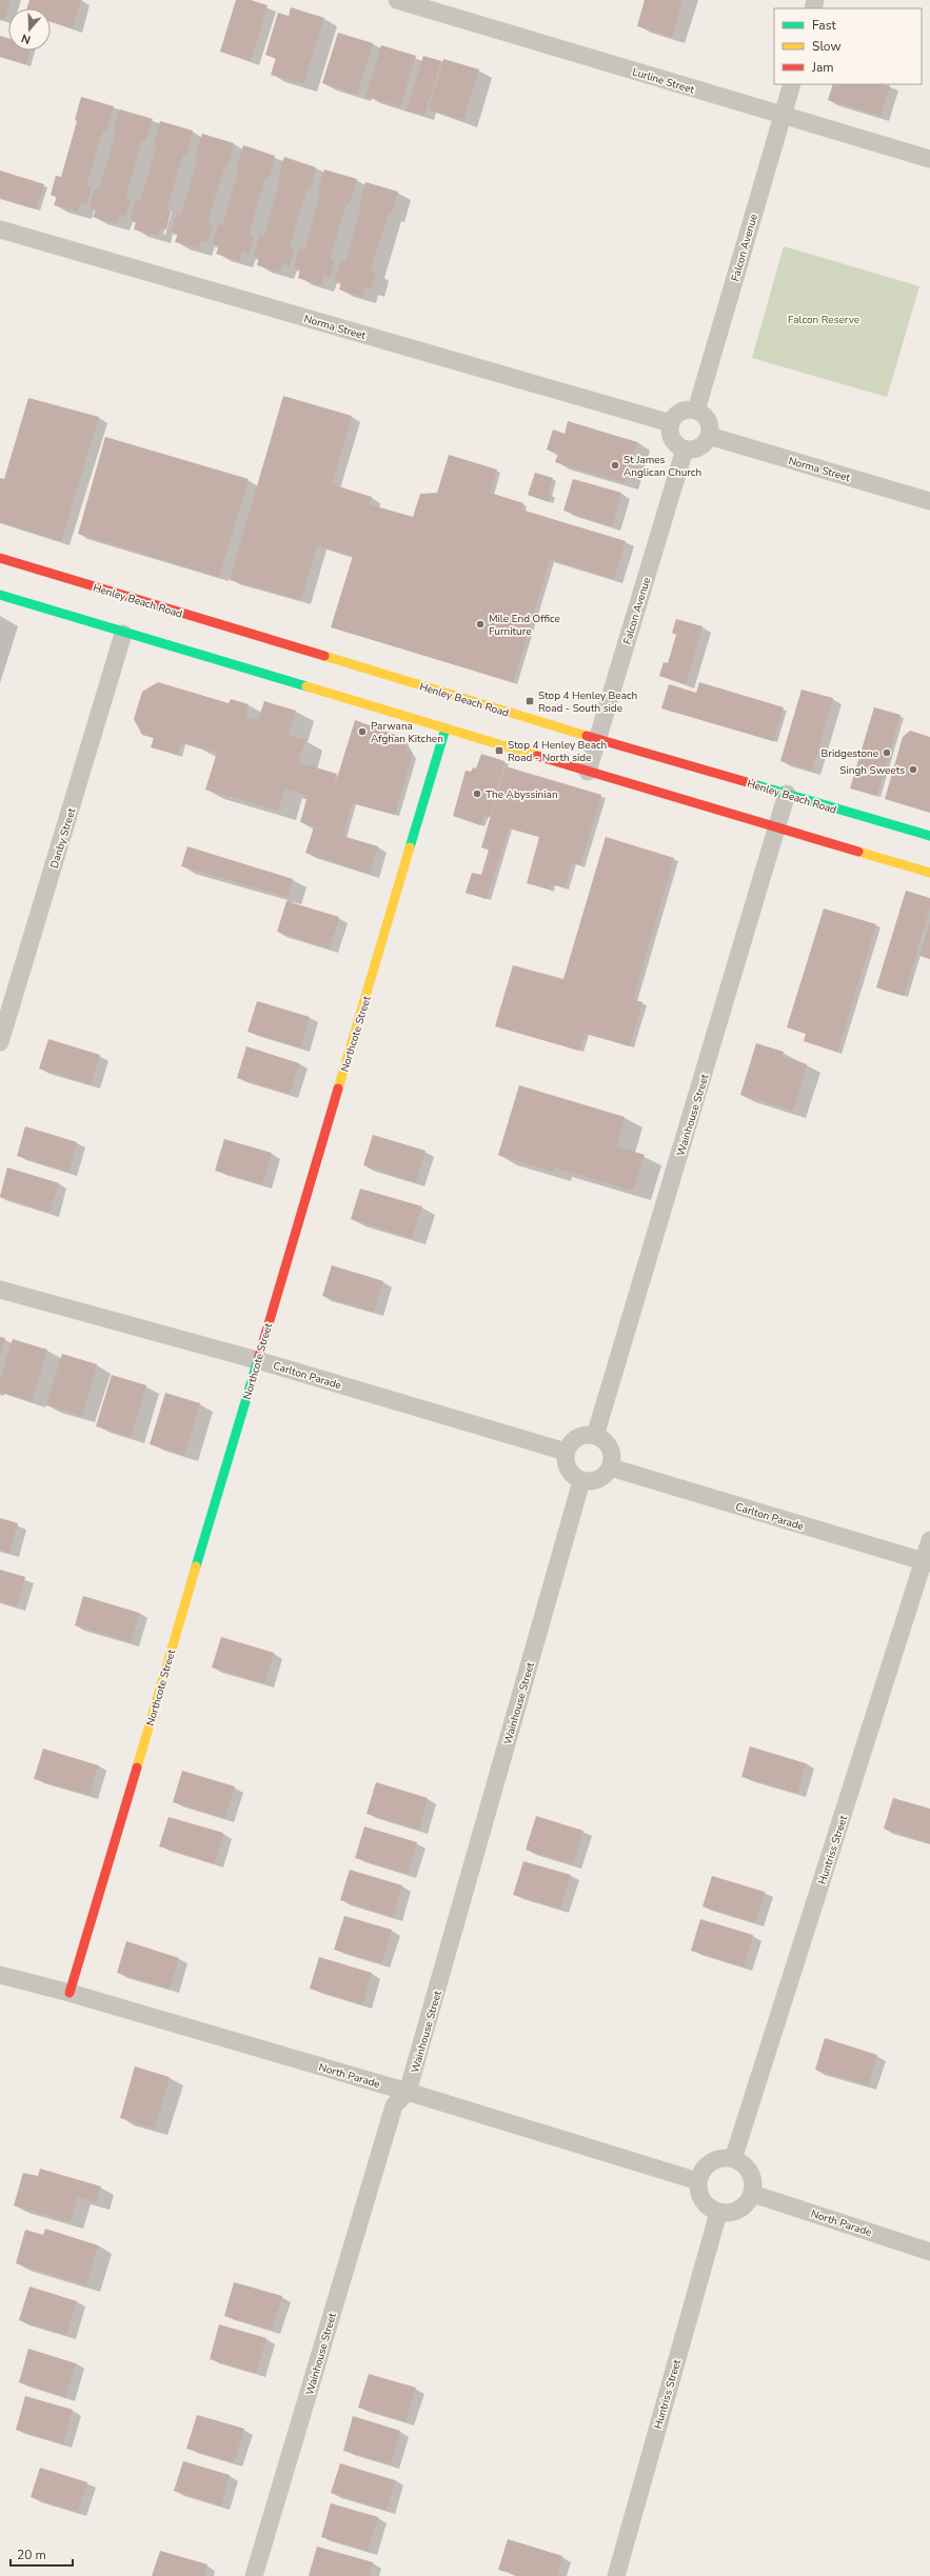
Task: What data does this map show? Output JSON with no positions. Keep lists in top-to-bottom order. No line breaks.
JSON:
{"streets":{"main road":["Henley Beach Road","Northcote Street"],"street":["Lurline Street","Falcon Avenue","Norma Street","Danby Street","Wainhouse Street","Carlton Parade","Huntriss Street","North Parade"]},"crossings":[["Lurline Street","Falcon Avenue"],["Falcon Avenue","Norma Street"],["Falcon Avenue","Henley Beach Road"],["Henley Beach Road","Wainhouse Street"],["Northcote Street","Carlton Parade"],["Northcote Street","North Parade"],["Wainhouse Street","Carlton Parade"],["Wainhouse Street","North Parade"],["Carlton Parade","Huntriss Street"],["Huntriss Street","North Parade"]],"parks":["Falcon Reserve"],"places":{"other":["St James Anglican Church","Mile End Office Furniture","Parwana Afghan Kitchen","Bridgestone","Singh Sweets","The Abyssinian"],"transit":["Stop 4 Henley Beach Road - South side","Stop 4 Henley Beach Road - North side"]},"legend":["Fast","Slow","Jam"],"scale_bar":"20 m","north":"bottom"}
